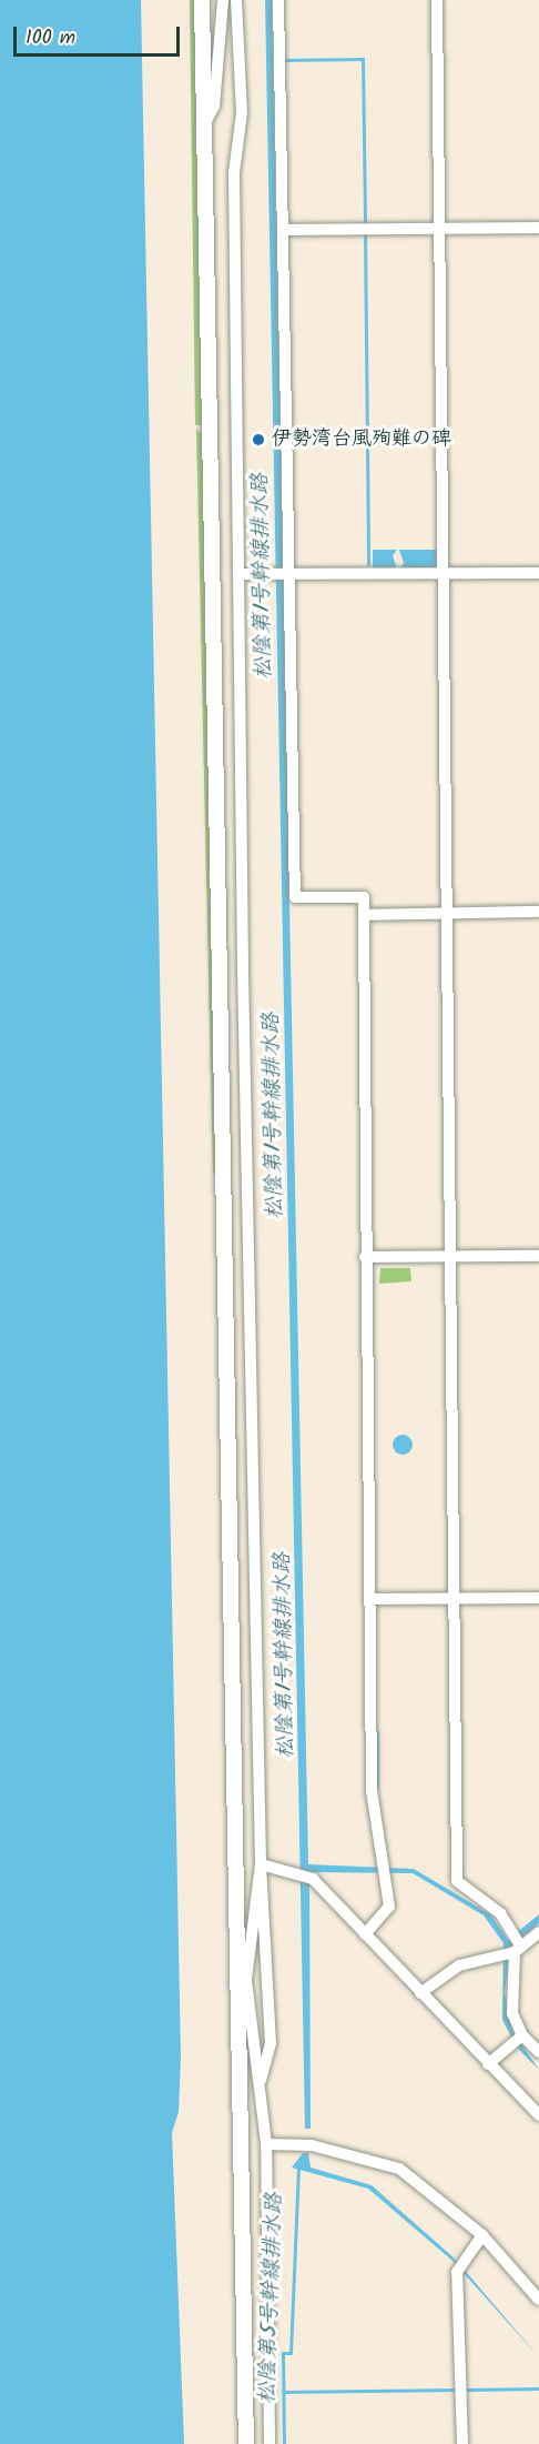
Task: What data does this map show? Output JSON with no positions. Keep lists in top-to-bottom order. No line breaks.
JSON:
{"water":["松陰第1号幹線排水路","松陰第5号幹線排水路"],"places":["伊勢湾台風殉難の碑"],"scale_bar":"100 m"}
